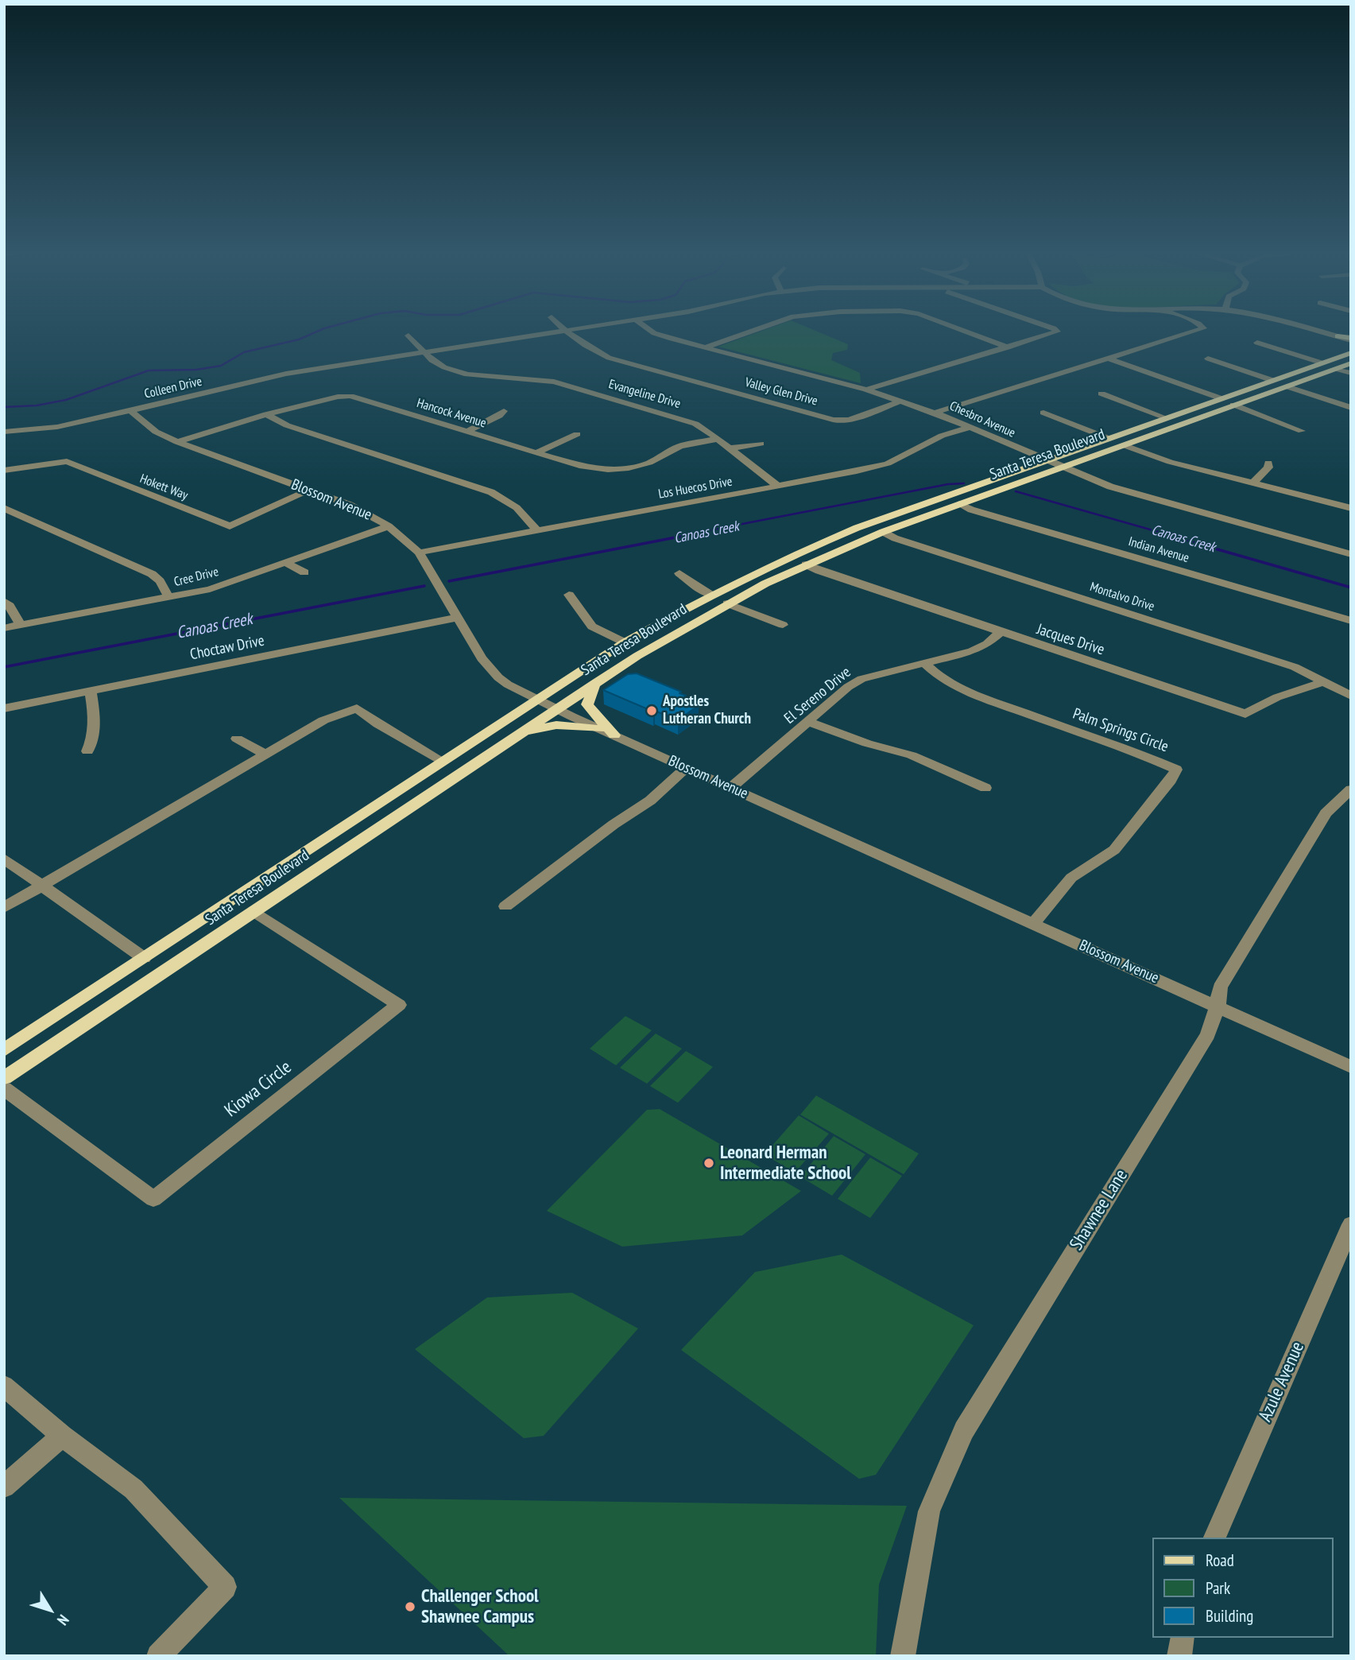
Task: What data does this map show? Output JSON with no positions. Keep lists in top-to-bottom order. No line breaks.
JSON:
{"streets":{"main road":["Santa Teresa Boulevard"],"street":["Colleen Drive","Valley Glen Drive","Evangeline Drive","Hancock Avenue","Chesbro Avenue","Hokett Way","Los Huecos Drive","Blossom Avenue","Indian Avenue","Cree Drive","Montalvo Drive","Jacques Drive","Choctaw Drive","El Sereno Drive","Palm Springs Circle","Kiowa Circle","Shawnee Lane","Azule Avenue"]},"crossings":[["Colleen Drive","Evangeline Drive"],["Colleen Drive","Blossom Avenue"],["Valley Glen Drive","Chesbro Avenue"],["Evangeline Drive","Hancock Avenue"],["Evangeline Drive","Los Huecos Drive"],["Hancock Avenue","Blossom Avenue"],["Chesbro Avenue","Santa Teresa Boulevard"],["Chesbro Avenue","Los Huecos Drive"],["Santa Teresa Boulevard","Blossom Avenue"],["Santa Teresa Boulevard","Indian Avenue"],["Santa Teresa Boulevard","Montalvo Drive"],["Santa Teresa Boulevard","Jacques Drive"],["Santa Teresa Boulevard","Kiowa Circle"],["Hokett Way","Blossom Avenue"],["Los Huecos Drive","Blossom Avenue"],["Blossom Avenue","Cree Drive"],["Blossom Avenue","Choctaw Drive"],["Blossom Avenue","El Sereno Drive"],["Blossom Avenue","Palm Springs Circle"],["Blossom Avenue","Shawnee Lane"],["Montalvo Drive","Jacques Drive"],["Jacques Drive","El Sereno Drive"],["El Sereno Drive","Palm Springs Circle"]],"water":["Canoas Creek"],"places":["Apostles Lutheran Church","Leonard Herman Intermediate School","Challenger School Shawnee Campus"],"legend":["Road","Park","Building"],"north":"bottom right"}
